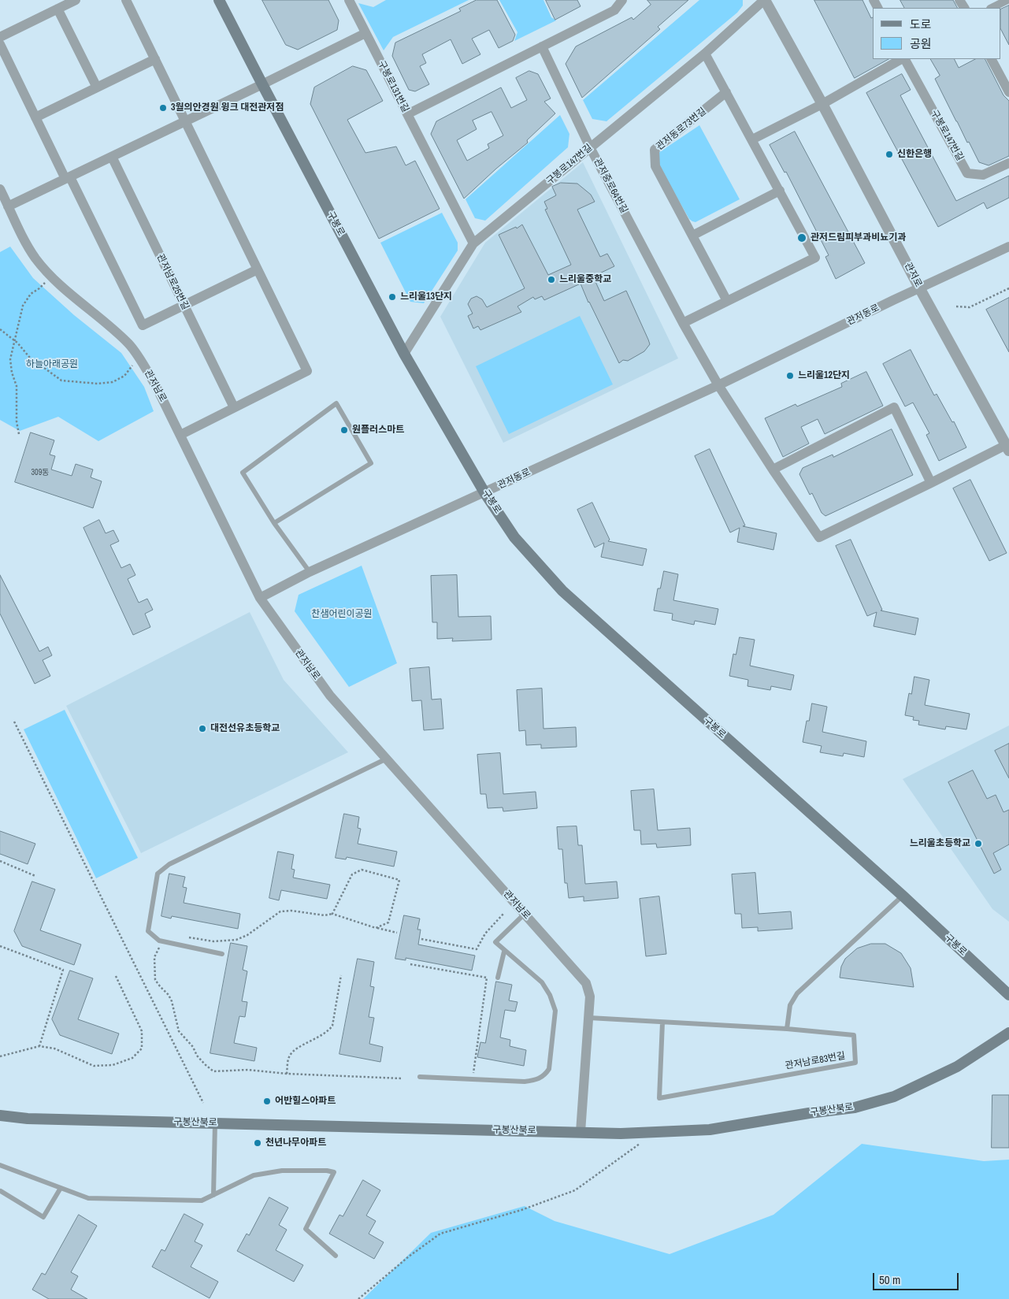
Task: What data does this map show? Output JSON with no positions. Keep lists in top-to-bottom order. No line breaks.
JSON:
{"streets":{"main road":["구봉로","구봉산북로"],"street":["구봉로131번길","관저동로73번길","구봉로147번길","관저중로64번길","관저로","관저남로25번길","관저동로","관저남로"],"lane":["관저남로83번길"]},"crossings":[["구봉로131번길","구봉로147번길"],["구봉로147번길","관저중로64번길"],["구봉로147번길","구봉로"],["구봉로147번길","관저로"],["관저중로64번길","관저동로"],["구봉로","관저동로"],["관저로","관저동로"],["관저동로","관저남로"],["관저남로","관저남로83번길"],["관저남로","구봉산북로"]],"parks":["하늘아래공원","찬샘어린이공원"],"places":["3월의안경원 윙크 대전관저점","신한은행","관저드림피부과비뇨기과","느리울중학교","느리울13단지","느리울12단지","원플러스마트","대전선유초등학교","느리울초등학교","어반힐스아파트","천년나무아파트"],"house_numbers":["309동"],"legend":["도로","공원"],"scale_bar":"50 m"}
